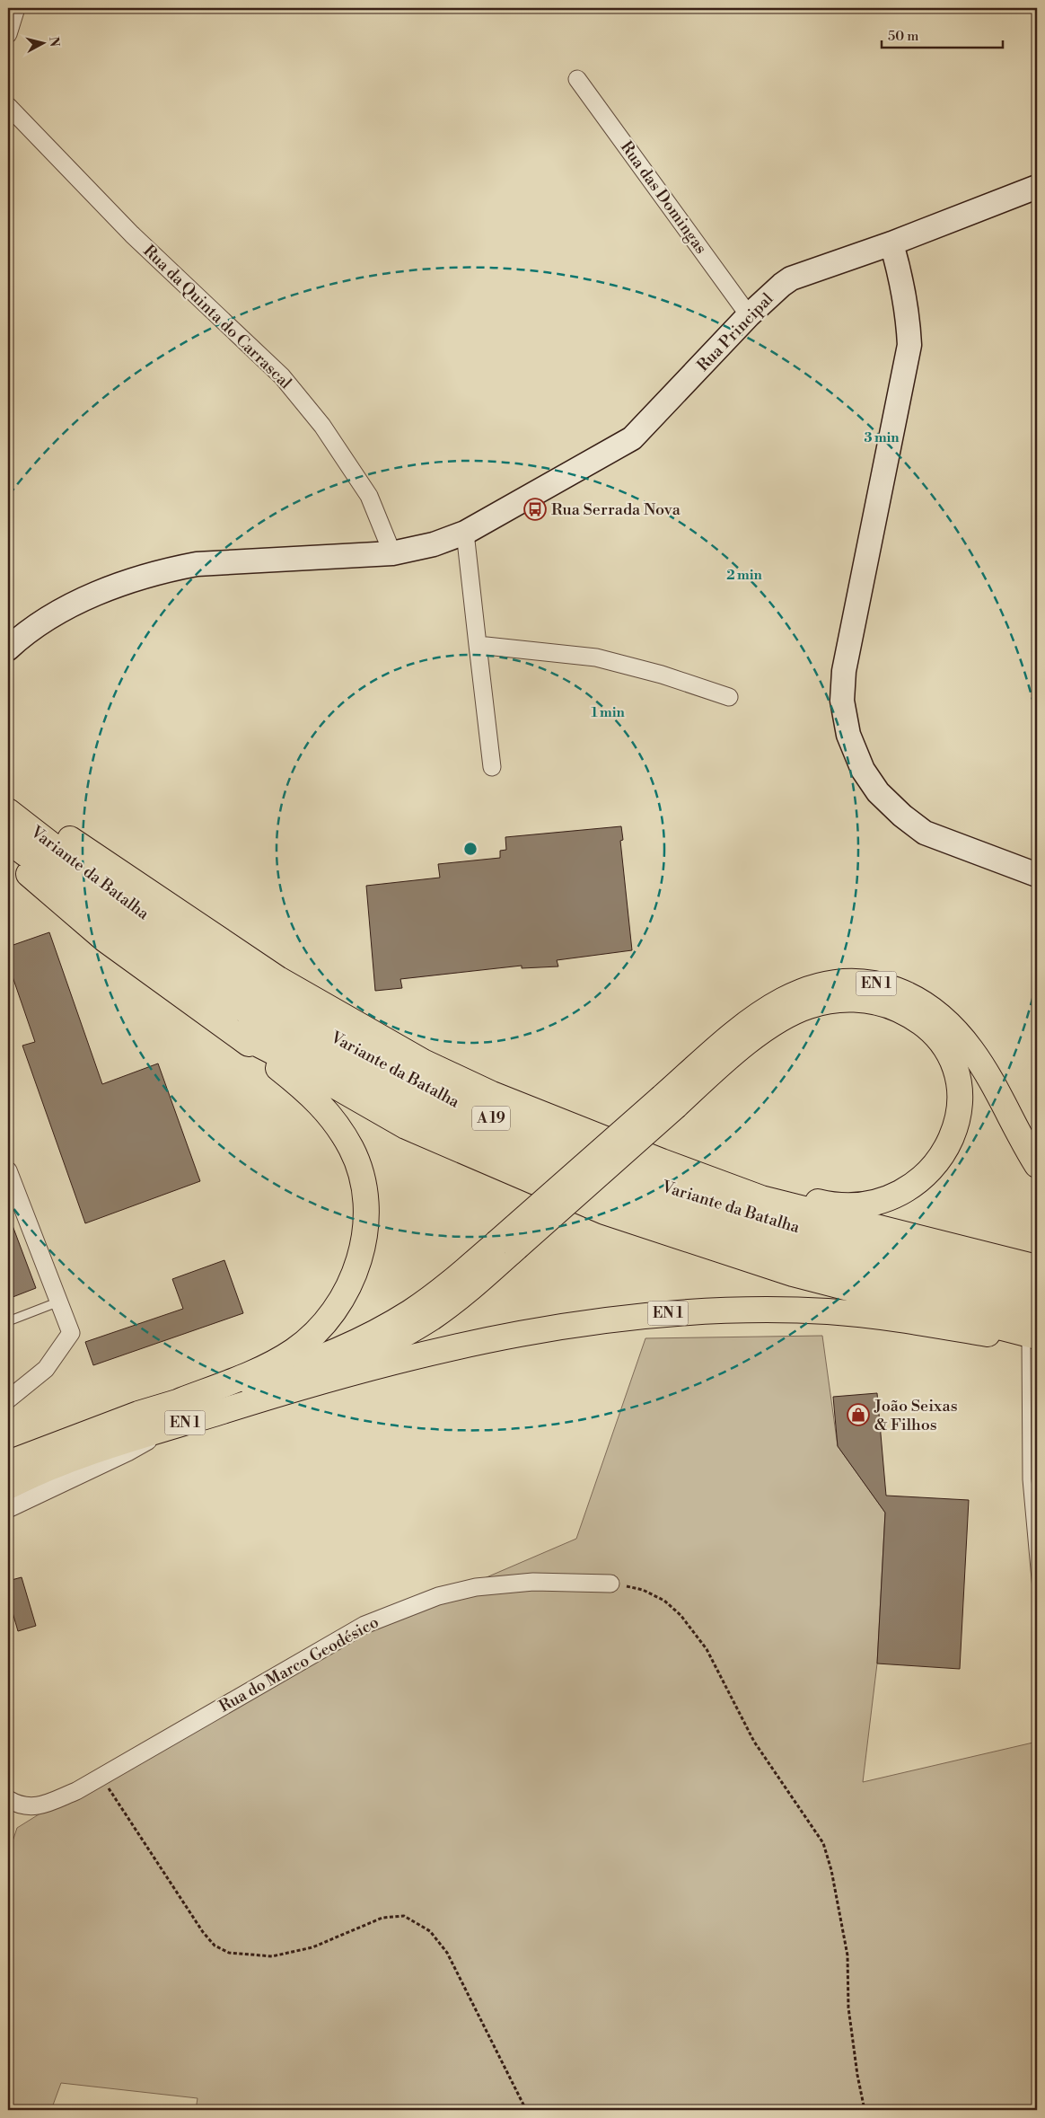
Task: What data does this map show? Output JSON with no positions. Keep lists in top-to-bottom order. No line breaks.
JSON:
{"streets":{"main road":["Variante da Batalha","EN 1","A 19"],"street":["Rua das Domingas","Rua da Quinta do Carrascal","Rua Principal","Rua do Marco Geodésico"]},"crossings":[["Rua das Domingas","Rua Principal"]],"places":{"bus stop":["Rua Serrada Nova"],"shop":["João Seixas & Filhos"]},"scale_bar":"50 m","north":"right","rings":["3 min","2 min","1 min"]}
